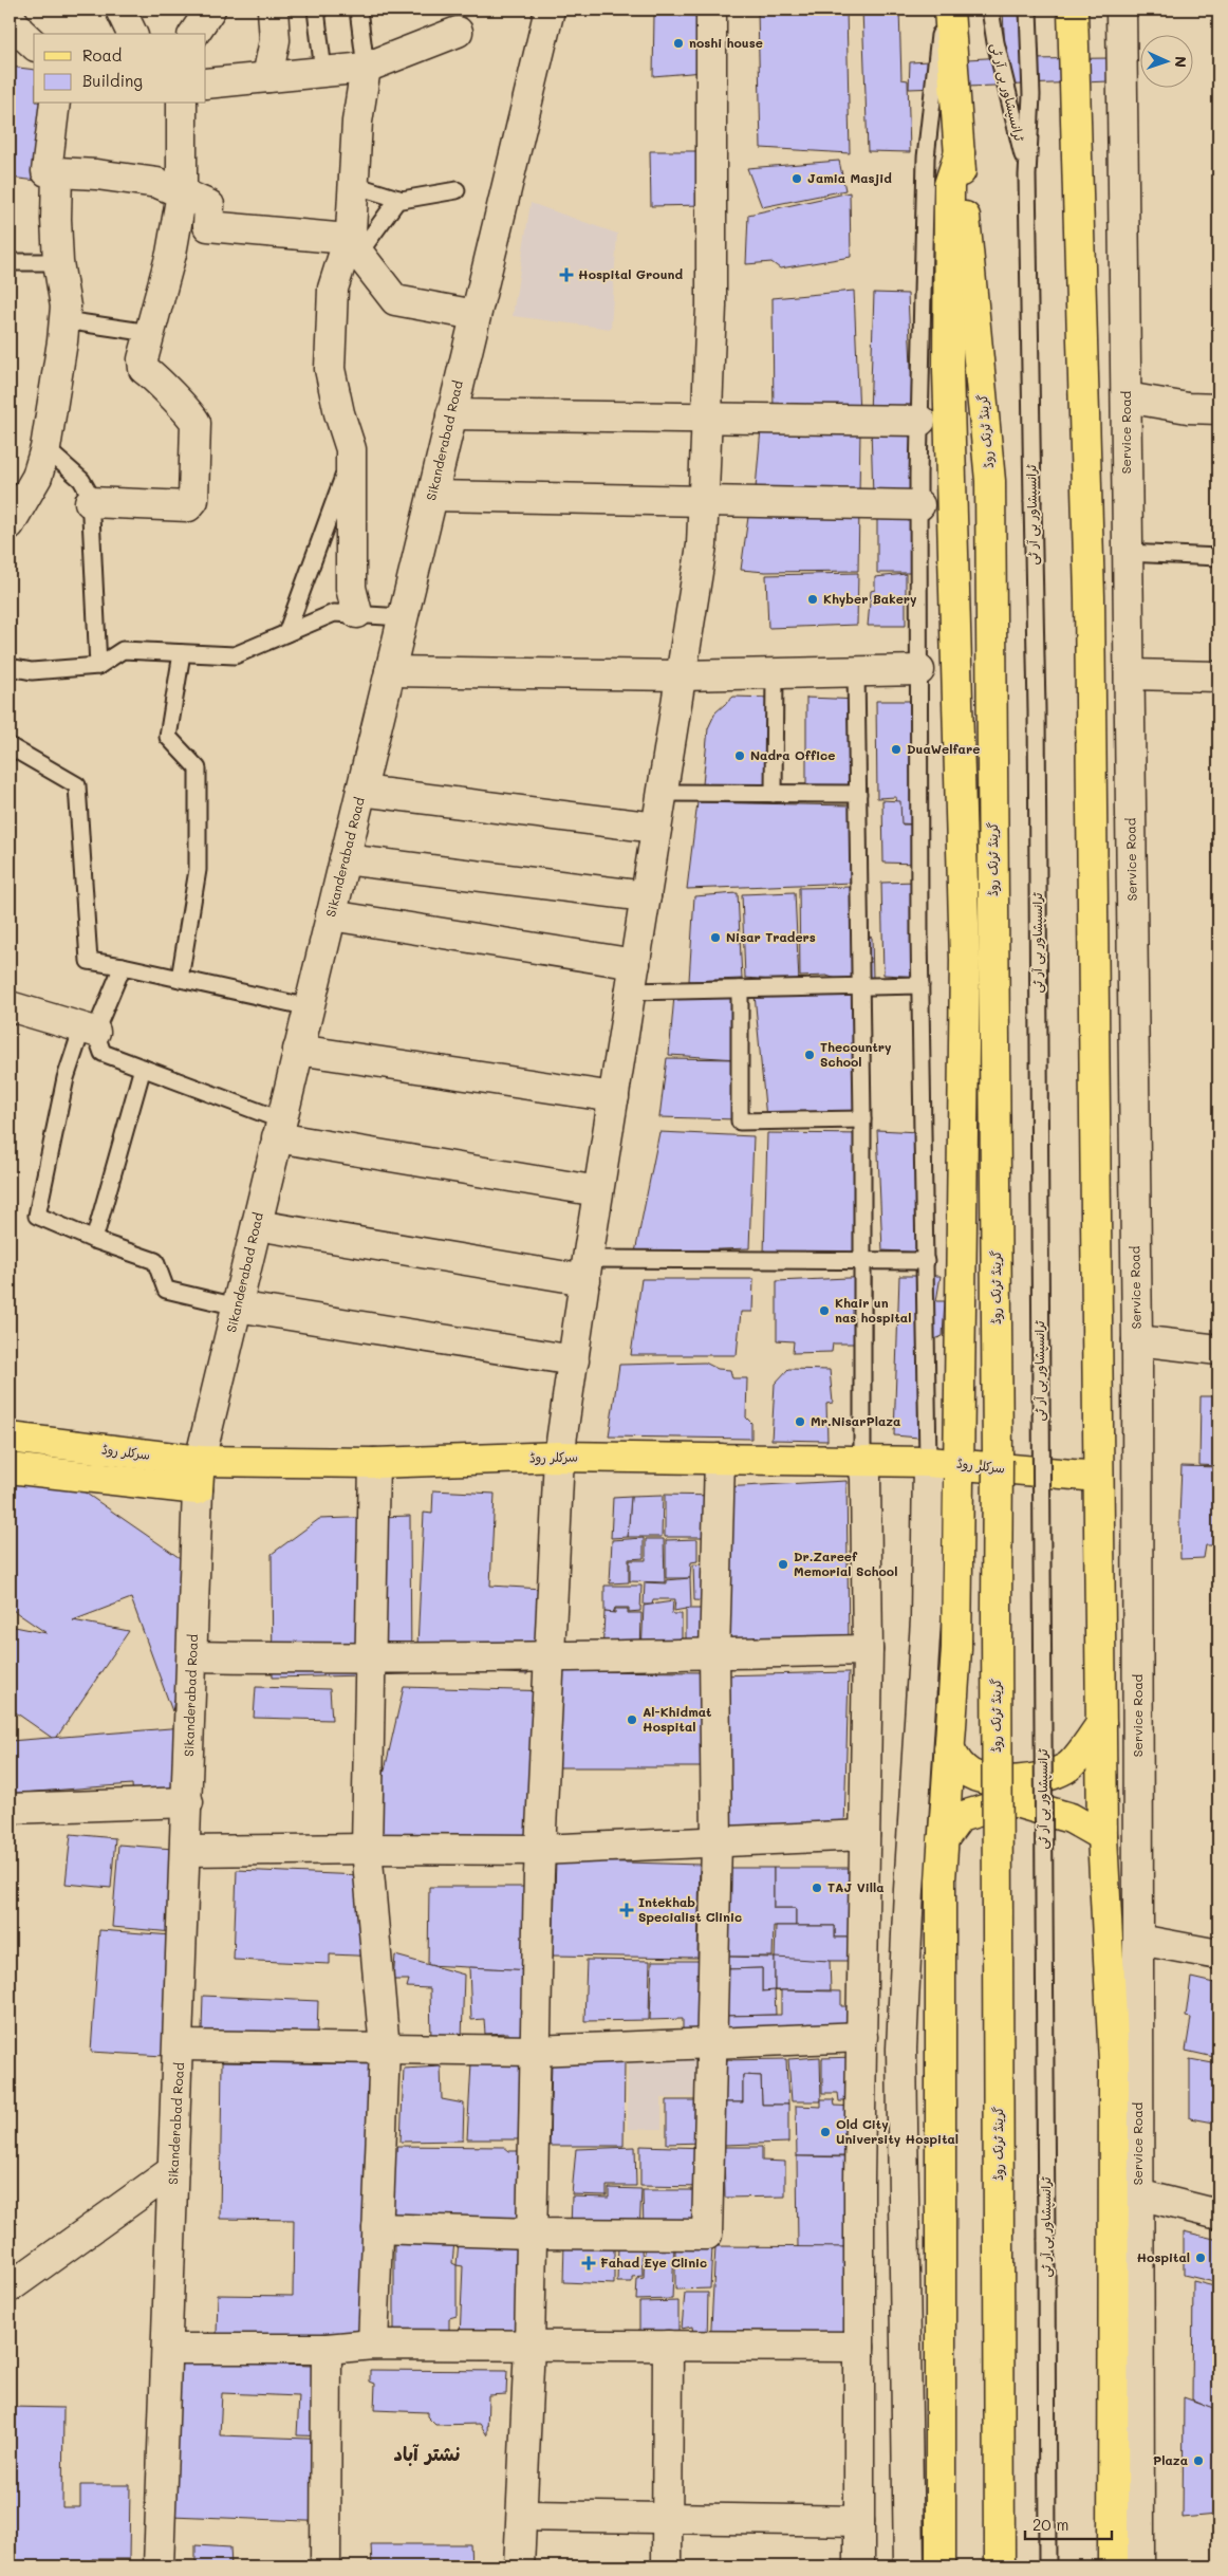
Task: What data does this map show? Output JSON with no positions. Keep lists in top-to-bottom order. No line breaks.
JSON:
{"streets":{"main road":["گرینڈ ٹرنک روڈ","Sikanderabad Road","سرکلر روڈ"],"street":["Service Road"],"lane":["ٹرانسپشاور بی آر ٹی"]},"crossings":[["Sikanderabad Road","سرکلر روڈ"]],"districts":["نشتر آباد"],"places":{"other":["noshi house","Jamia Masjid","Khyber Bakery","DuaWelfare","Nadra Office","Nisar Traders","Thecountry School","Khair un nas hospital","Mr.NisarPlaza","Dr.Zareef Memorial School","Al-Khidmat Hospital","TAJ Villa","Old City University Hospital","Hospital","Plaza"],"health":["Hospital Ground","Intekhab Specialist Clinic","Fahad Eye Clinic"]},"legend":["Road","Building"],"scale_bar":"20 m","north":"right"}
